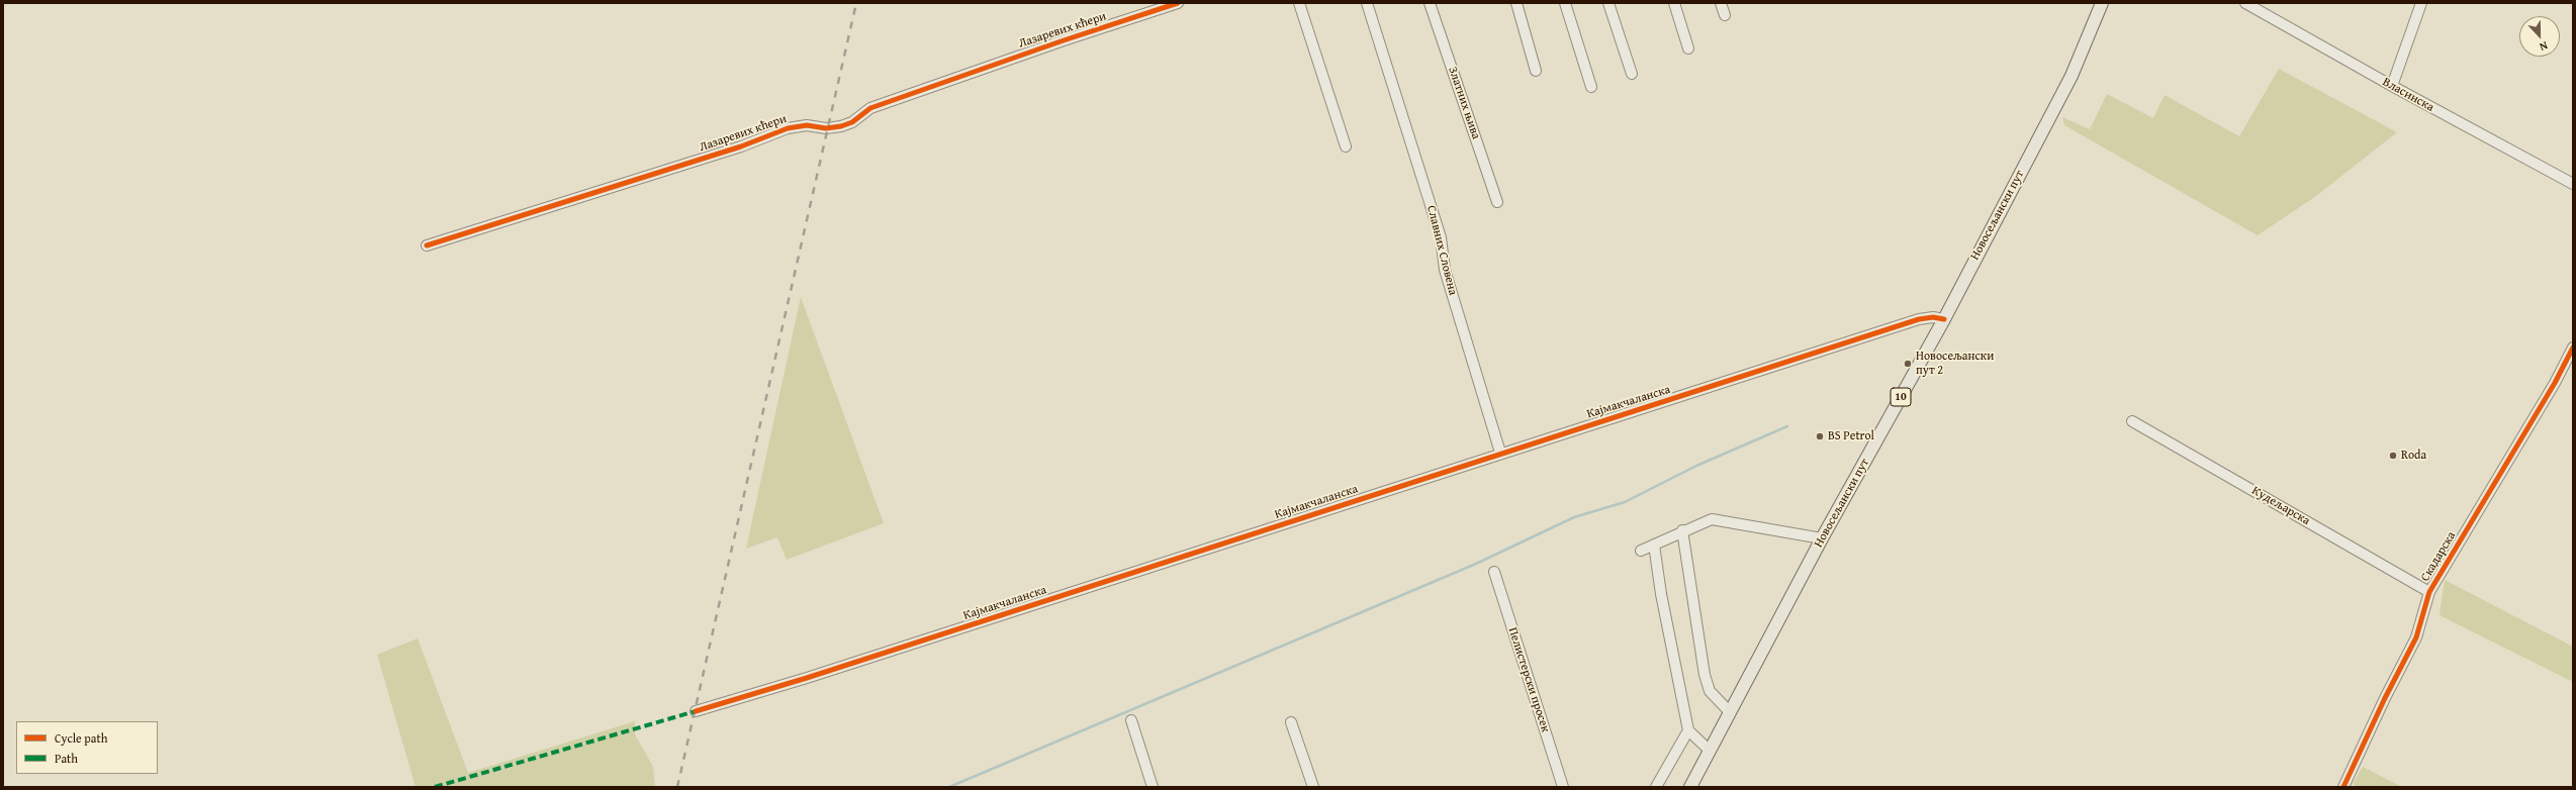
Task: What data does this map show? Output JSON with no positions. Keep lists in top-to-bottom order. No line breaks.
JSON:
{"streets":{"main road":["Новосељански пут","10"],"street":["Лазаревих кћери","Власинска","Златних њива","Славних Словена","Кајмакчаланска","Кудељарска","Скадарска","Пелистерски просек"]},"crossings":[["Новосељански пут","Кајмакчаланска"],["Славних Словена","Кајмакчаланска"],["Кудељарска","Скадарска"]],"places":["Новосељански пут 2","BS Petrol","Roda"],"legend":["Cycle path","Path"],"north":"bottom"}
